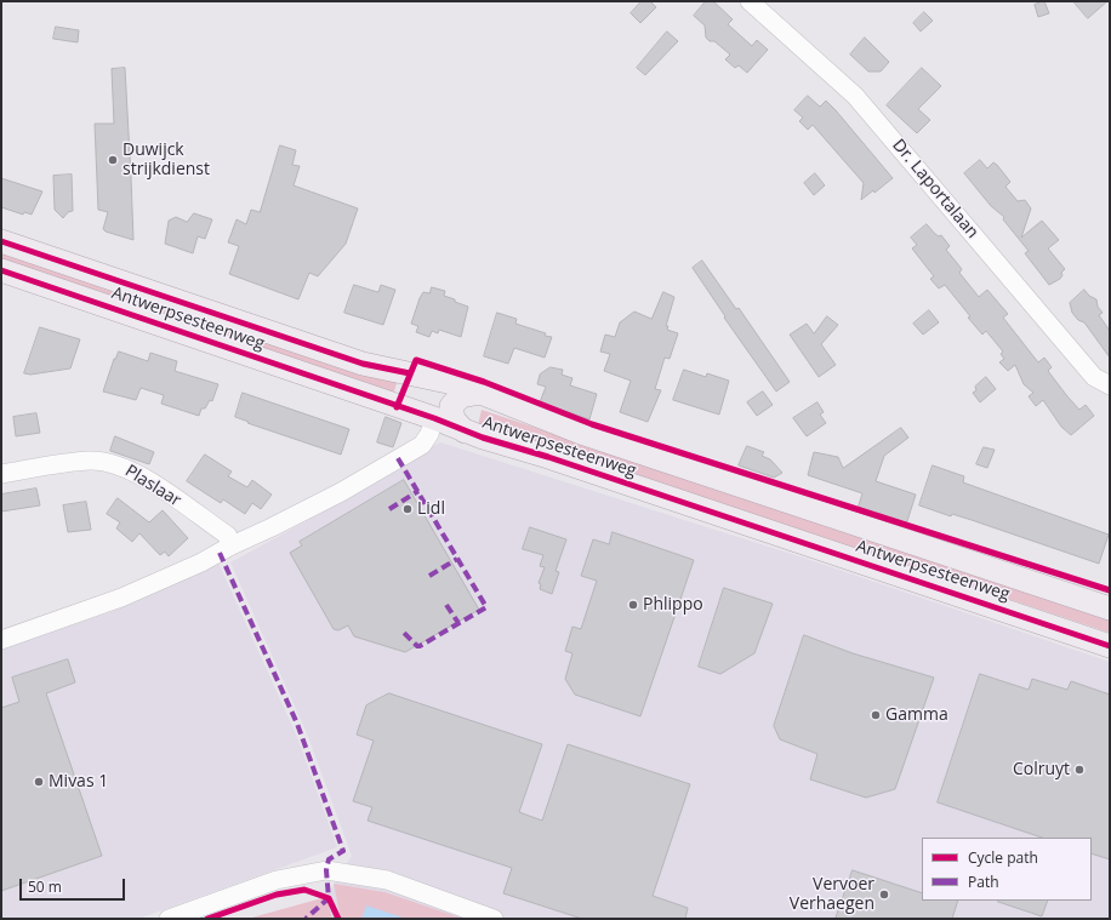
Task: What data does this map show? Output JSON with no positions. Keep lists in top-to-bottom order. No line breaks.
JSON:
{"streets":{"main road":["Antwerpsesteenweg"],"street":["Dr. Laportalaan","Plaslaar"]},"places":["Duwijck strijkdienst","Lidl","Phlippo","Gamma","Colruyt","Mivas 1","Vervoer Verhaegen"],"legend":["Cycle path","Path"],"scale_bar":"50 m"}
